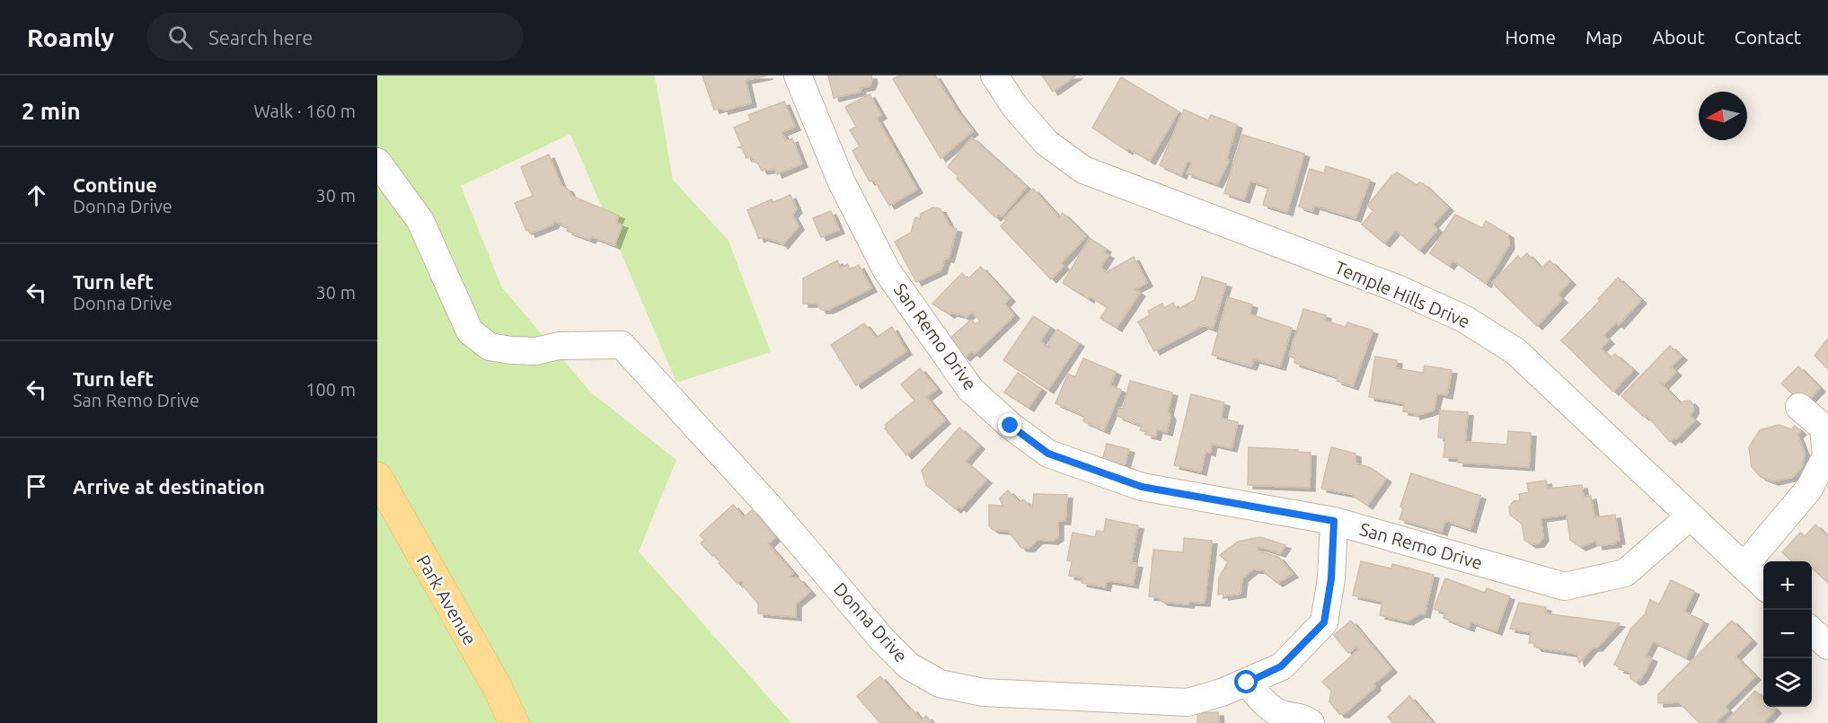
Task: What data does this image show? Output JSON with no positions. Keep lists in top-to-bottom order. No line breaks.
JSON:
{"streets":{"main road":["Park Avenue"],"street":["Temple Hills Drive","San Remo Drive","Donna Drive"]},"crossings":[["Temple Hills Drive","San Remo Drive"],["San Remo Drive","Donna Drive"]],"north":"left","page":{"header":"Roamly","search":"Search here","nav":["Home","Map","About","Contact"],"heading":["2 min","Walk · 160 m"],"list":[["Continue","Donna Drive","30 m"],["Turn left","Donna Drive","30 m"],["Turn left","San Remo Drive","100 m"],"Arrive at destination"],"map_buttons":["+","−"]}}
